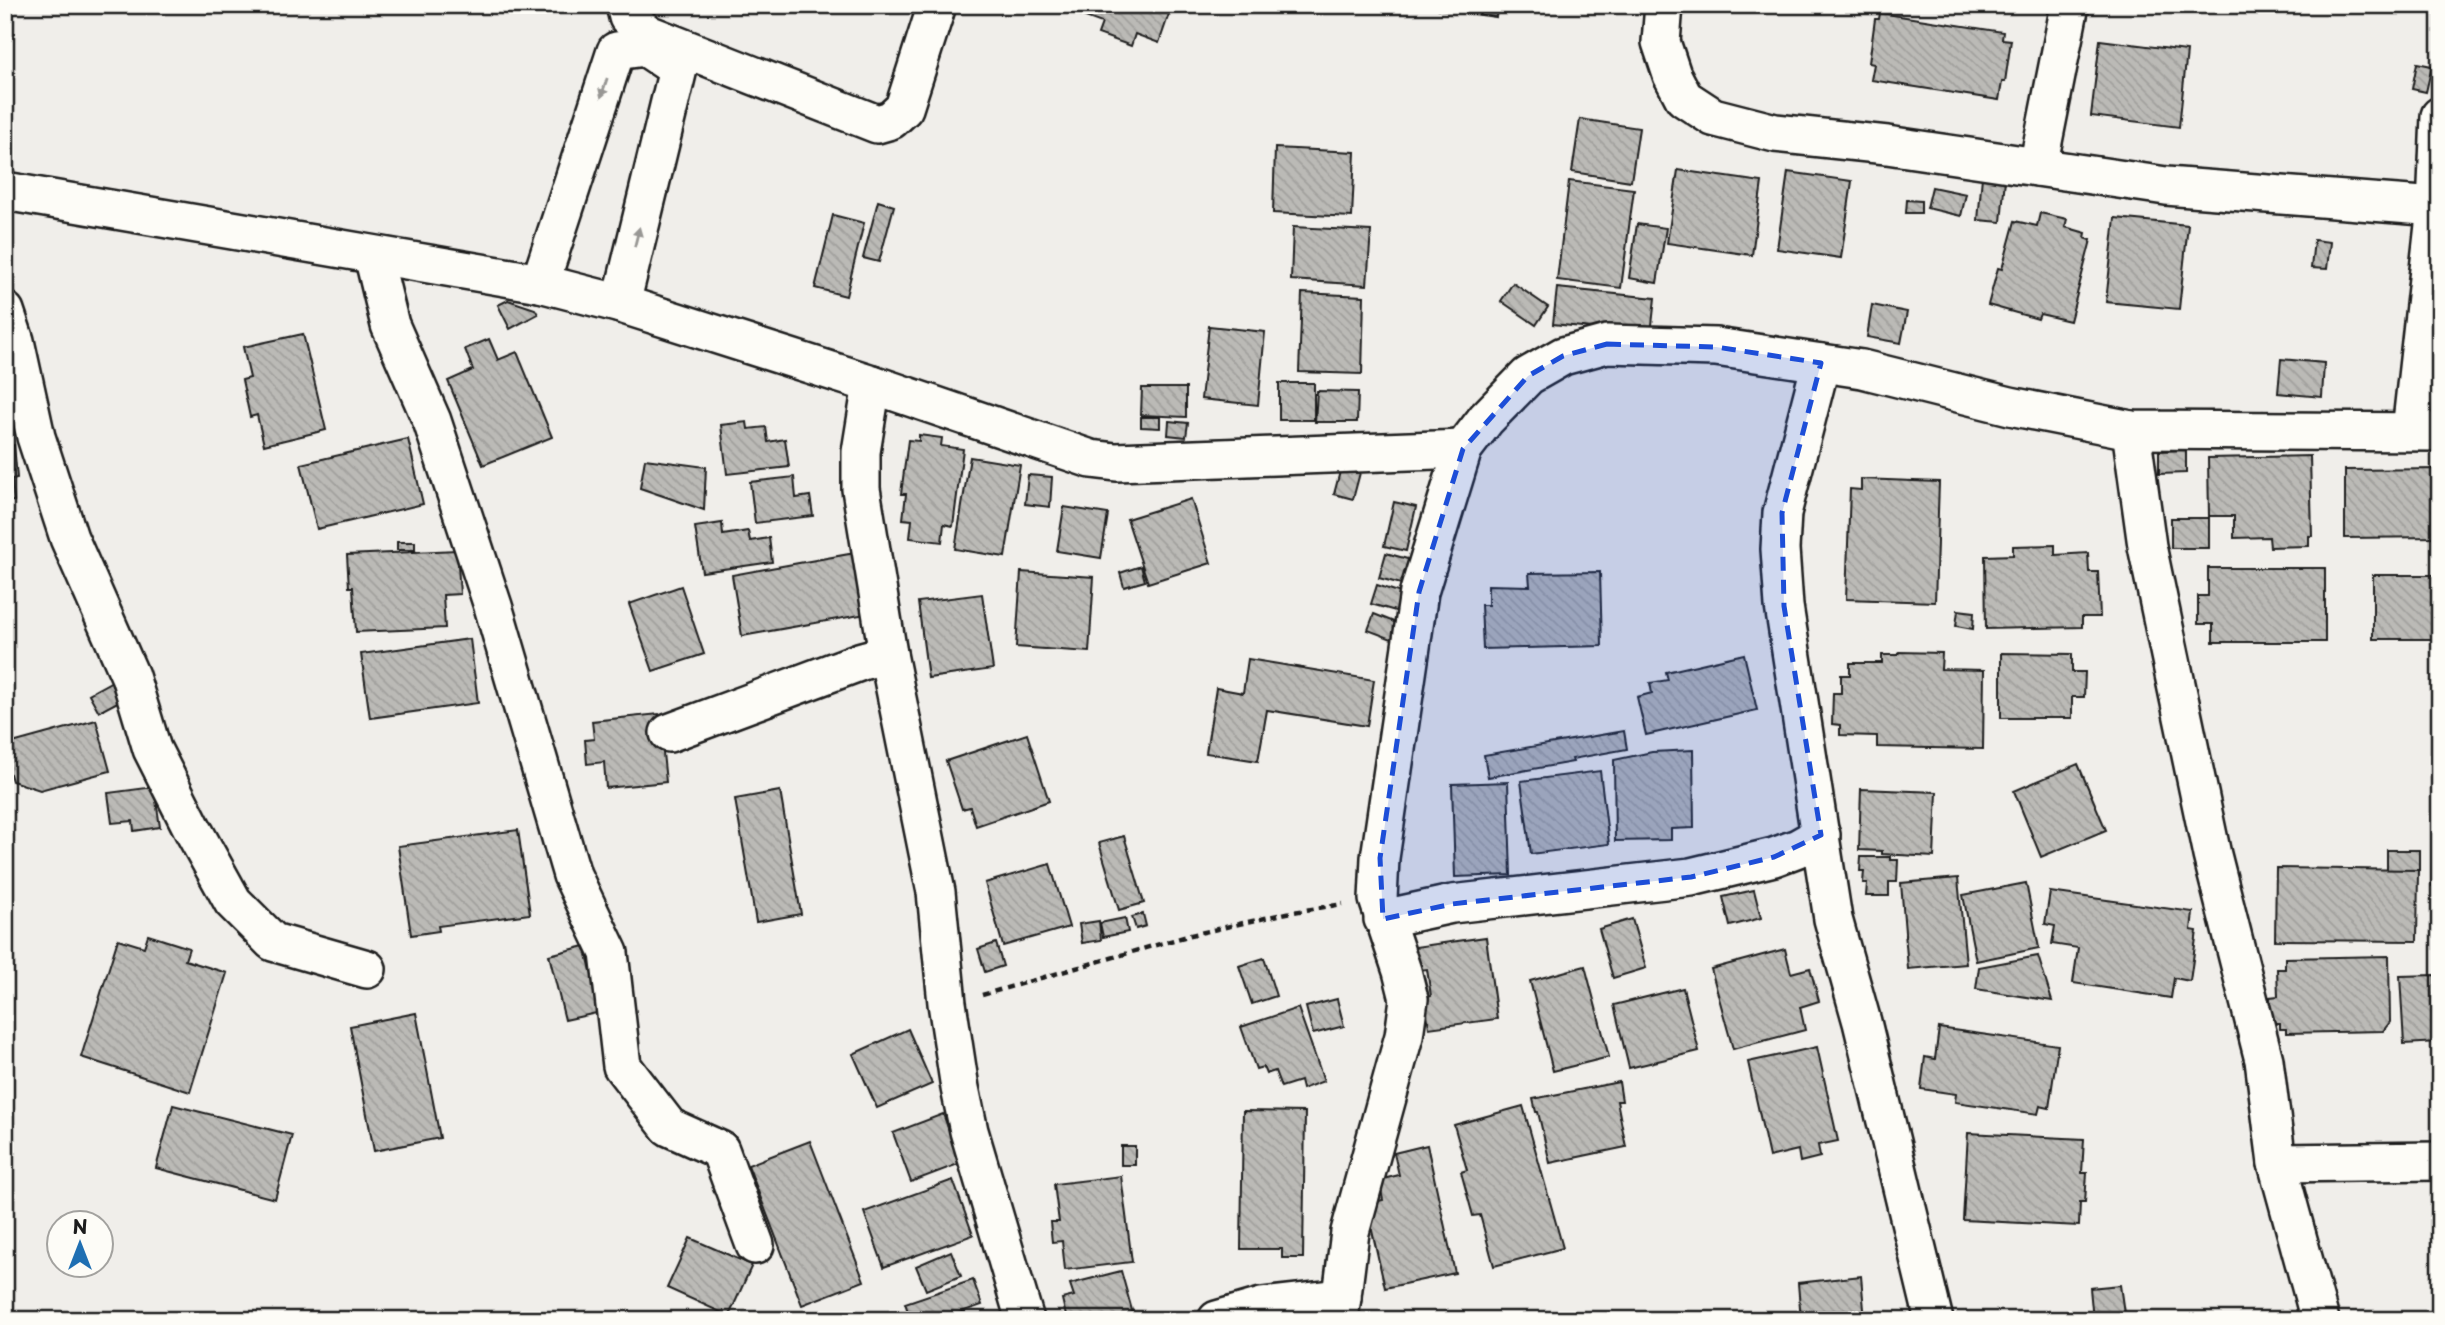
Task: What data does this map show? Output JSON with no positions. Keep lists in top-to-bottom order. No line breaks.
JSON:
{"north":"top"}
